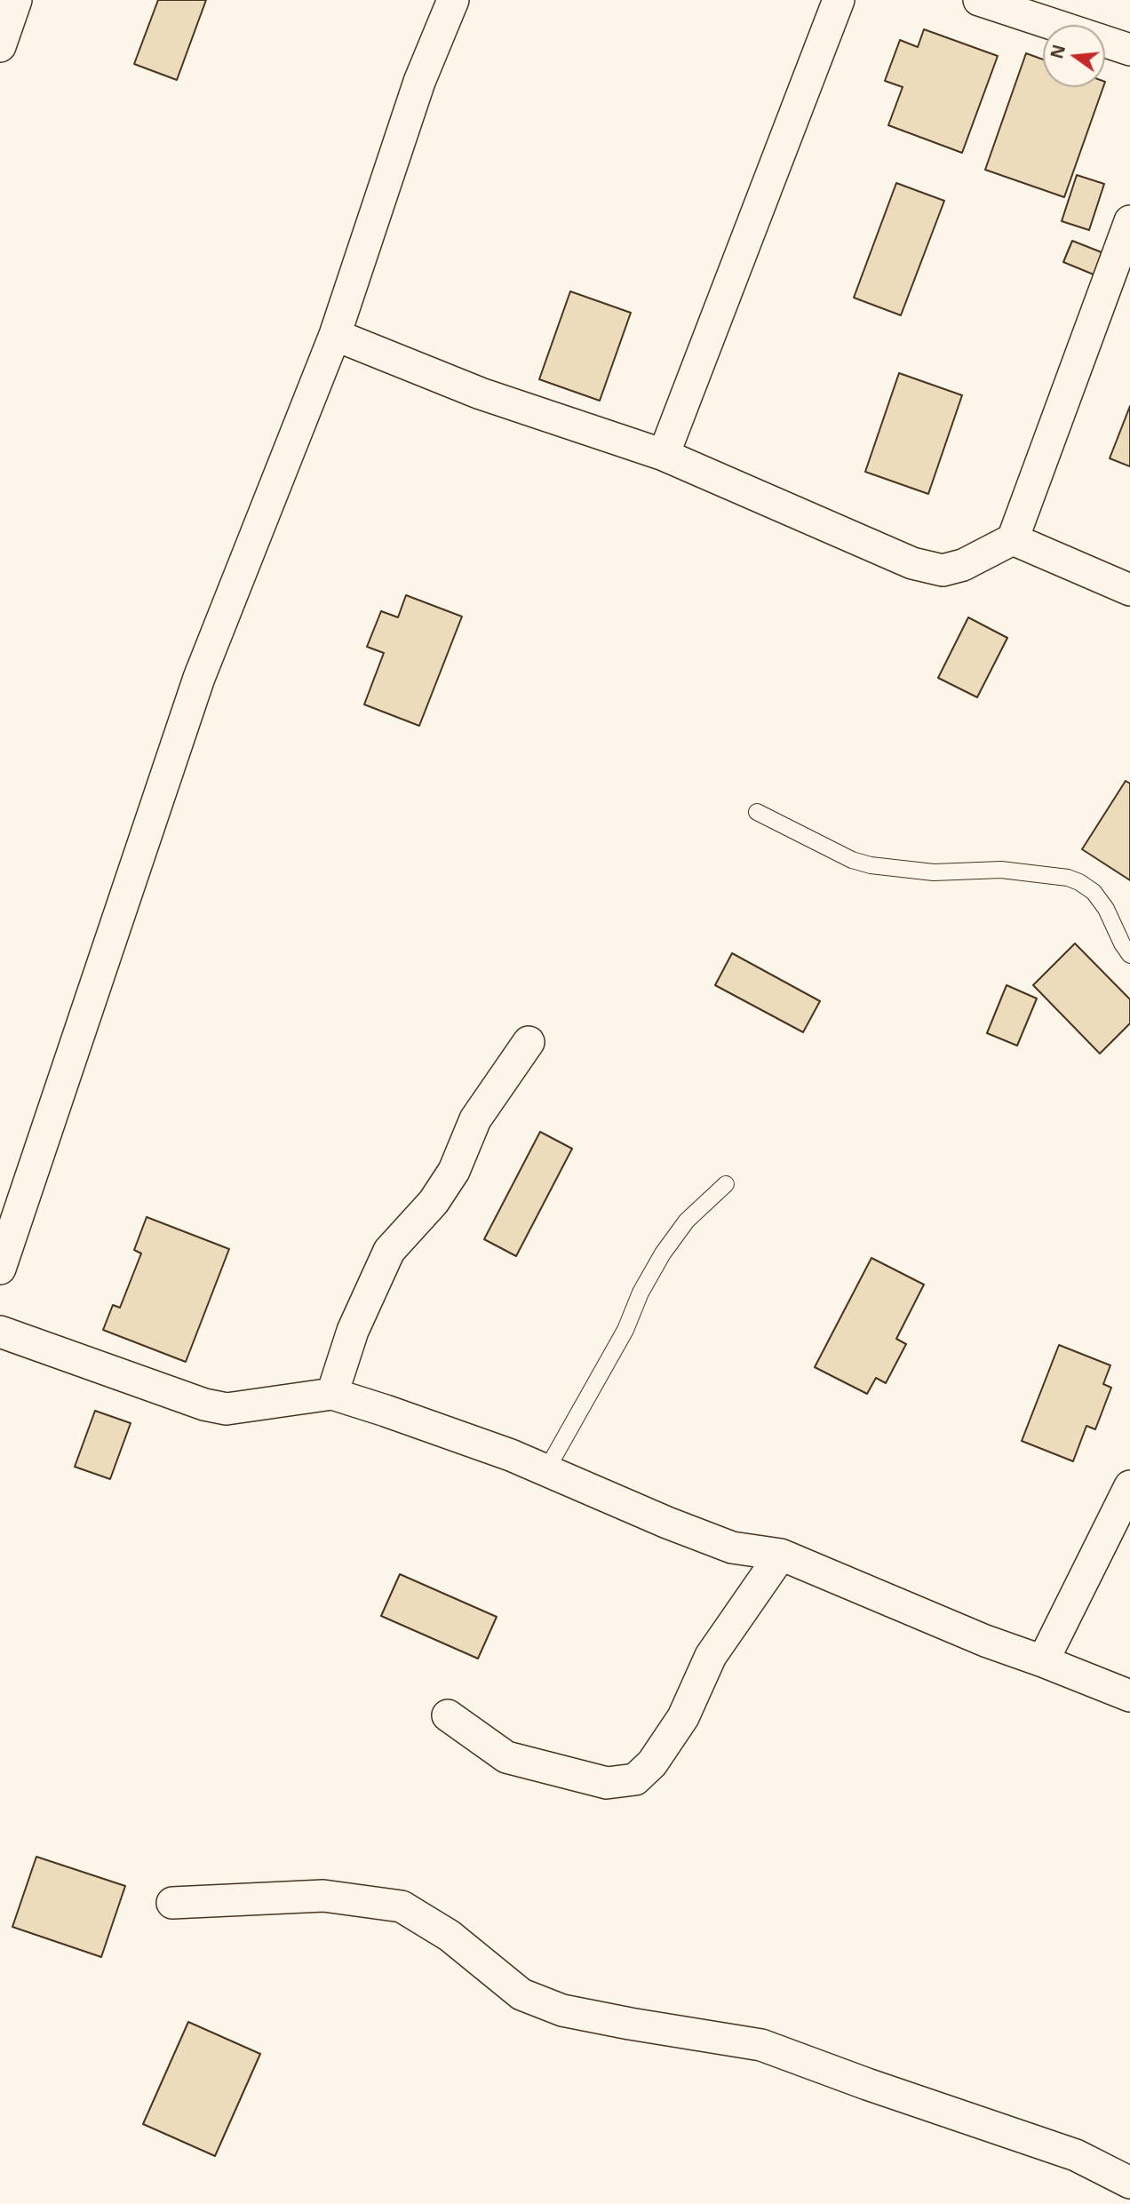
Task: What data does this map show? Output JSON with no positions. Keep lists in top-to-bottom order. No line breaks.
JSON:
{"north":"left"}
